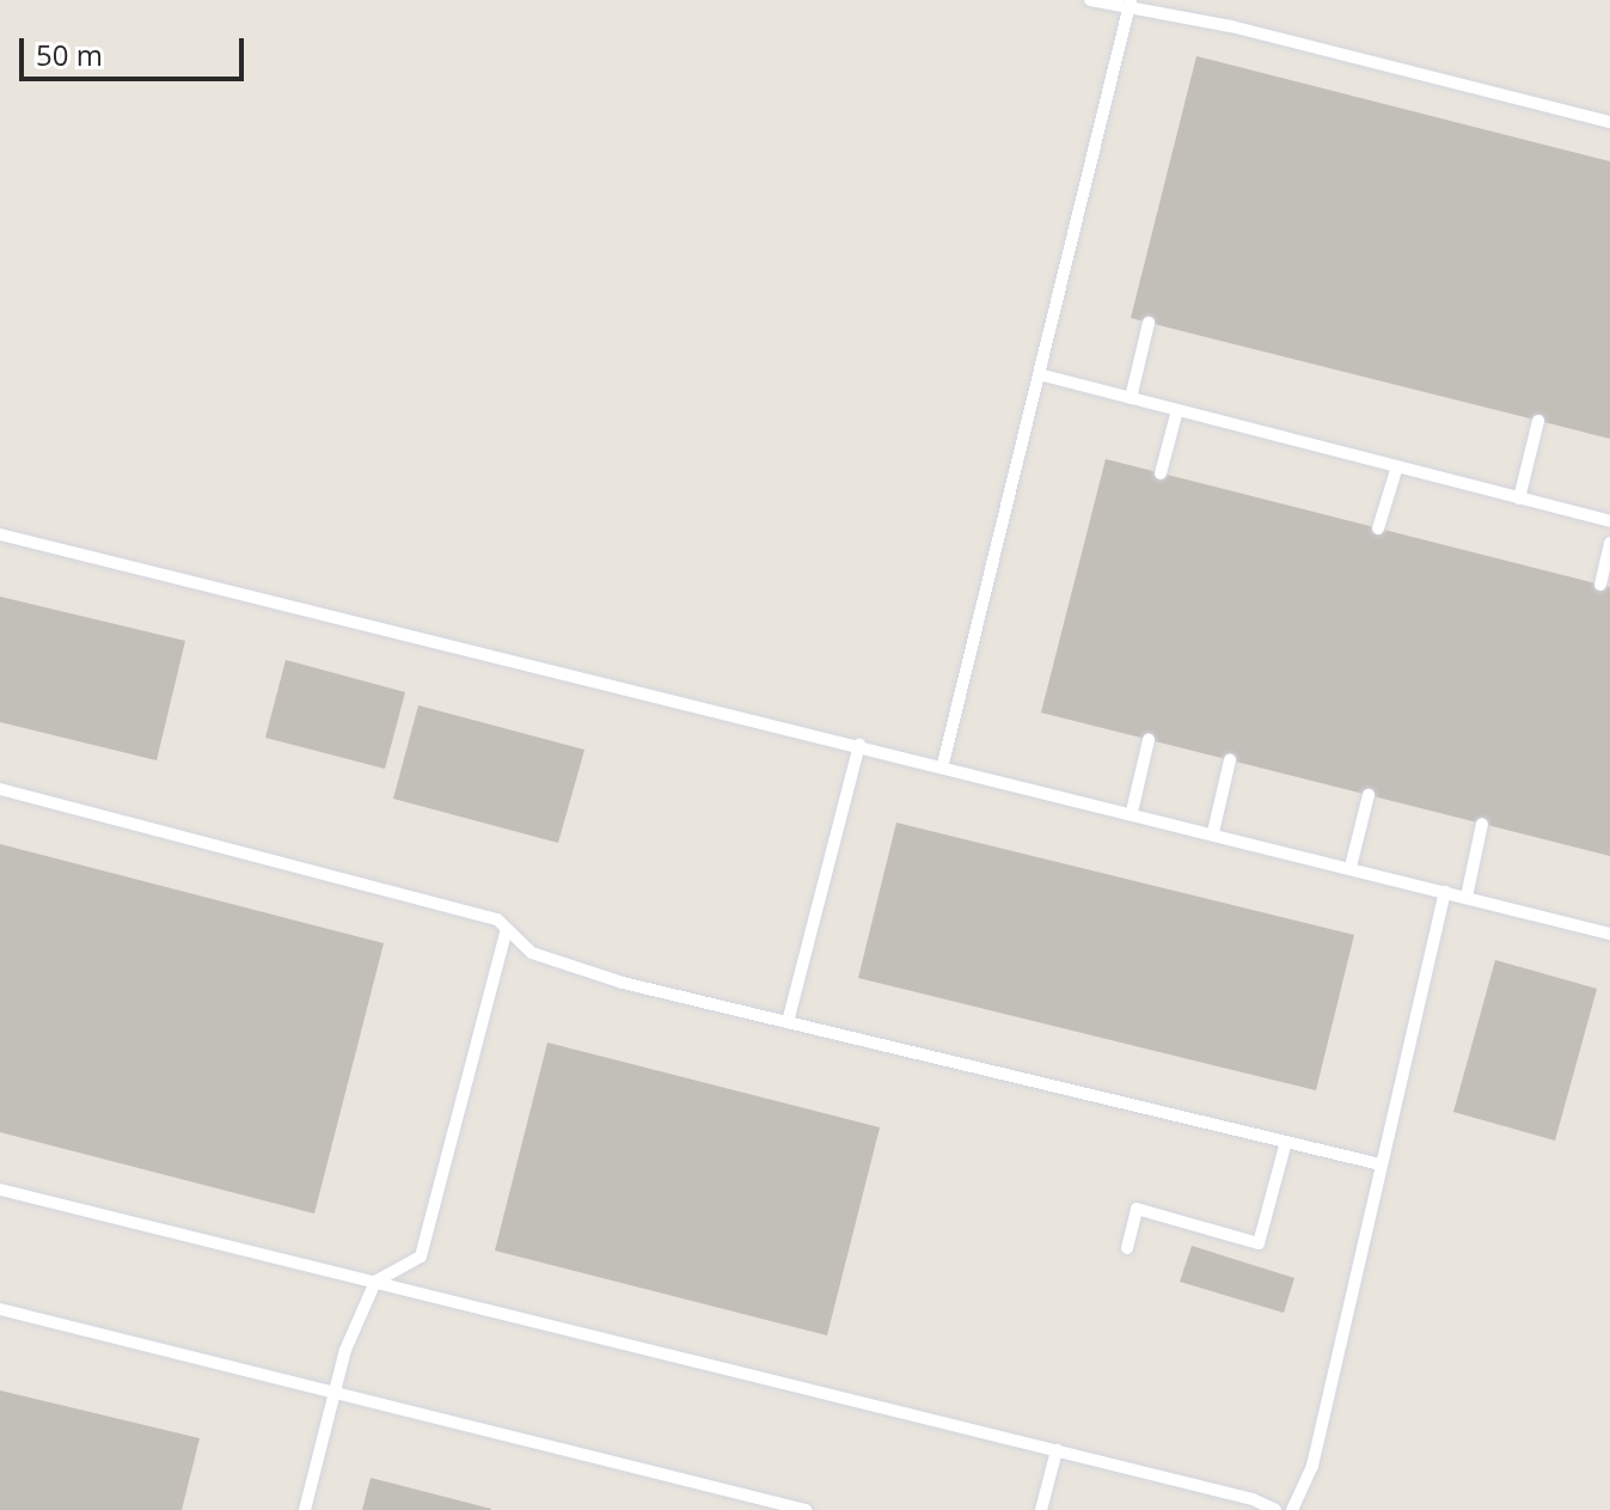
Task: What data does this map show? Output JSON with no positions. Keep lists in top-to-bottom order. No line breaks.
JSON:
{"scale_bar":"50 m"}
